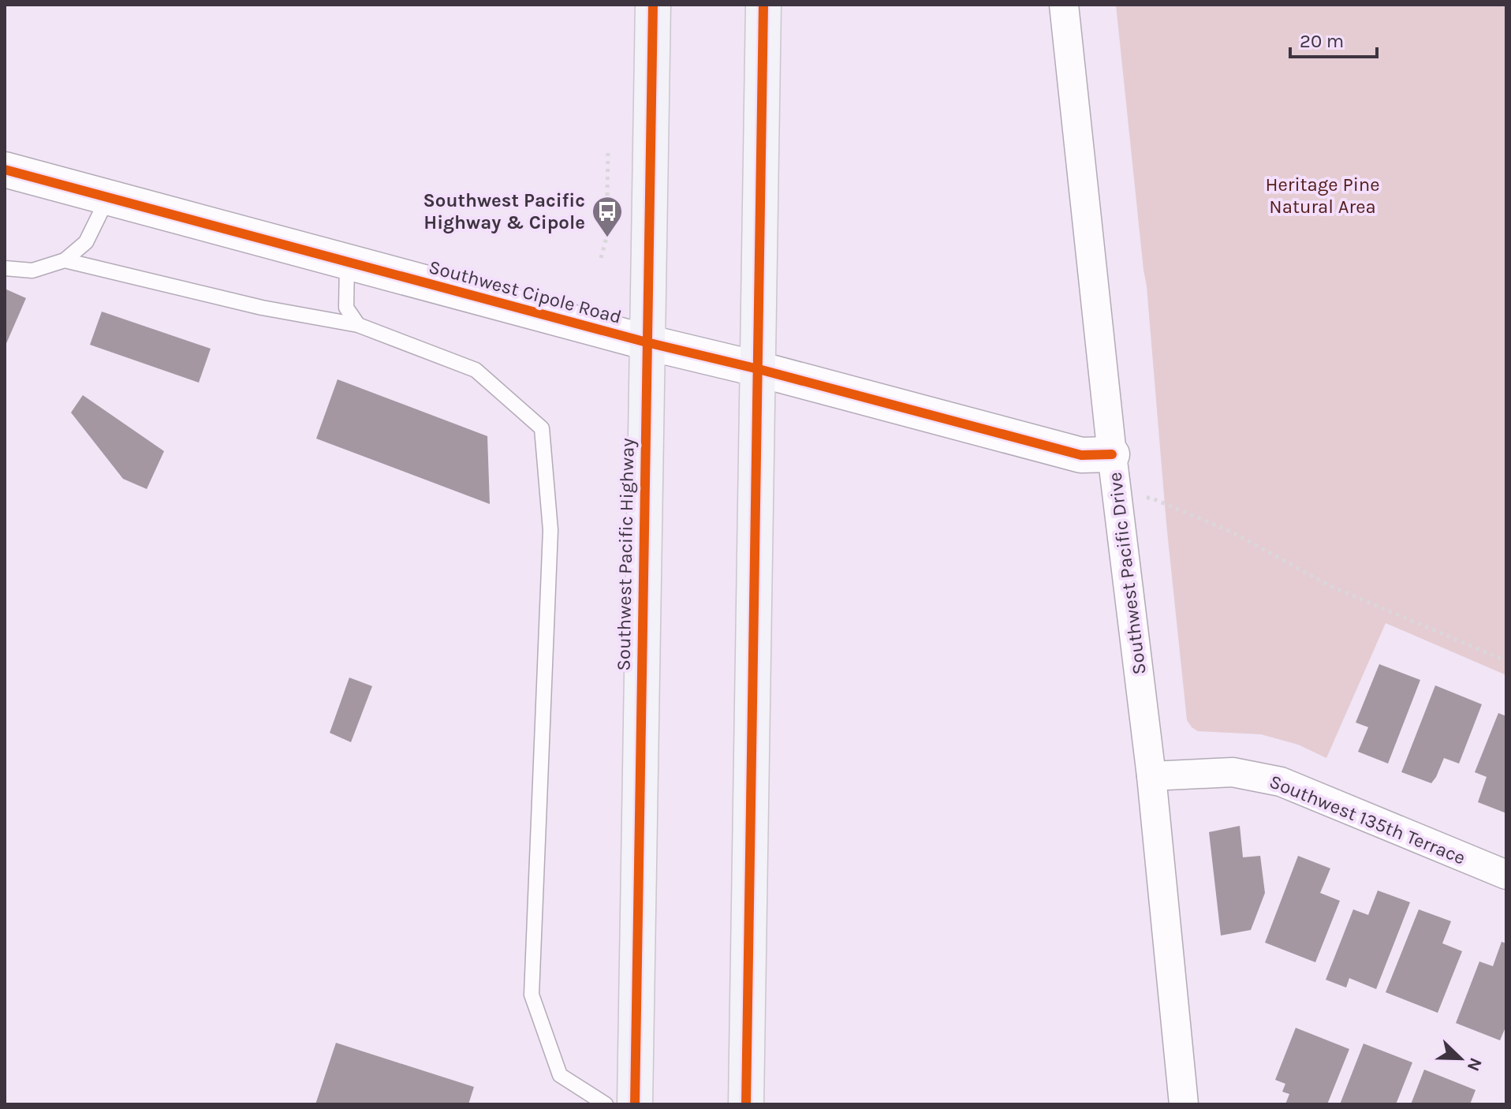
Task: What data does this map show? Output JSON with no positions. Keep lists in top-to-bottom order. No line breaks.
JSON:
{"streets":{"highway":["Southwest Pacific Highway"],"street":["Southwest Cipole Road","Southwest Pacific Drive","Southwest 135th Terrace"]},"crossings":[["Southwest Cipole Road","Southwest Pacific Highway"],["Southwest Cipole Road","Southwest Pacific Drive"],["Southwest Pacific Drive","Southwest 135th Terrace"]],"parks":["Heritage Pine Natural Area"],"places":{"bus stop":["Southwest Pacific Highway & Cipole"]},"scale_bar":"20 m","north":"bottom right"}
